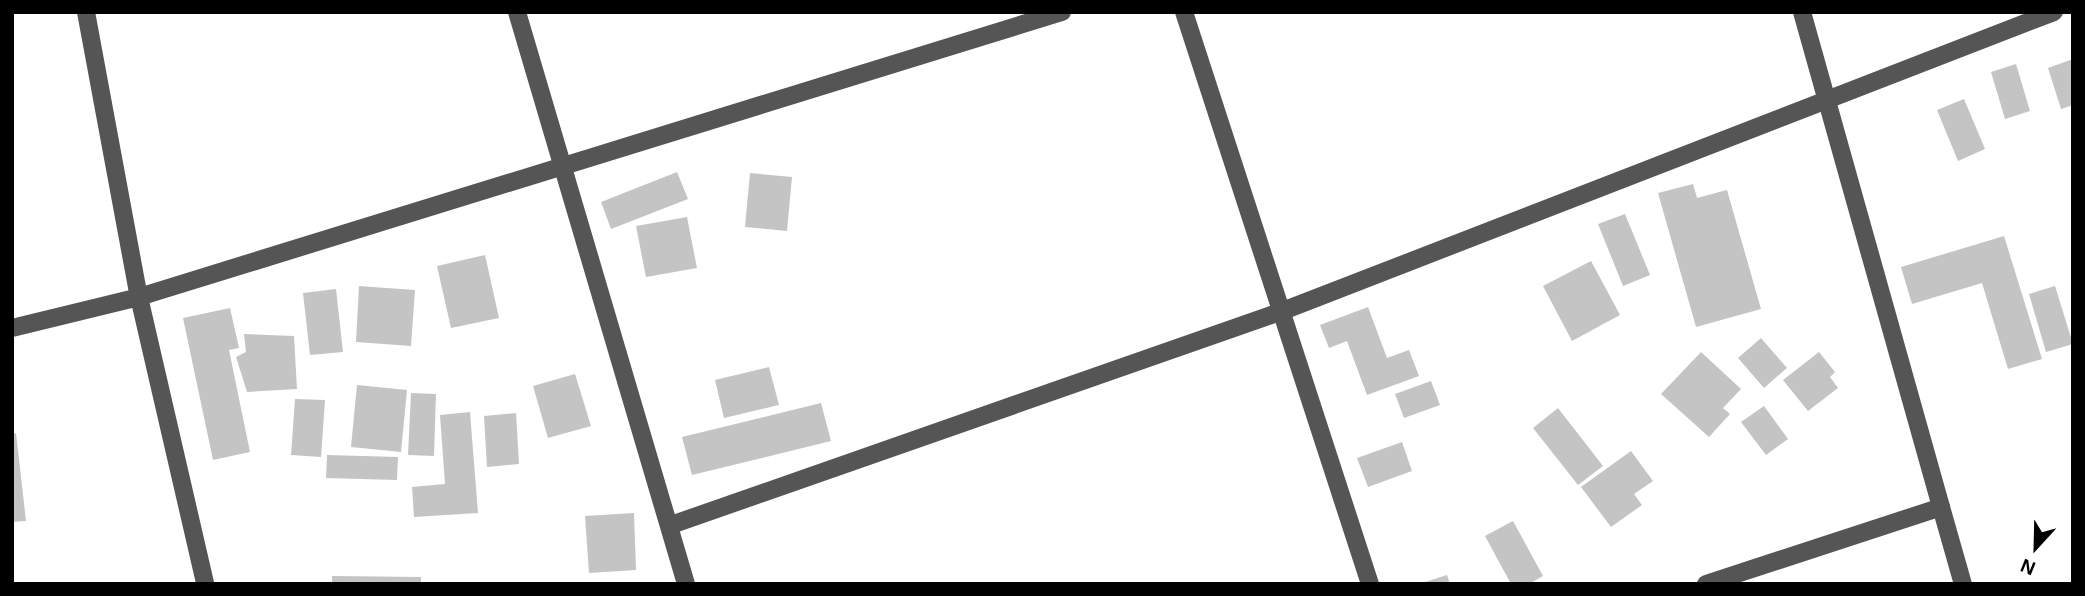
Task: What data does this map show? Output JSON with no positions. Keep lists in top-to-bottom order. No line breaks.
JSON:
{"north":"bottom"}
